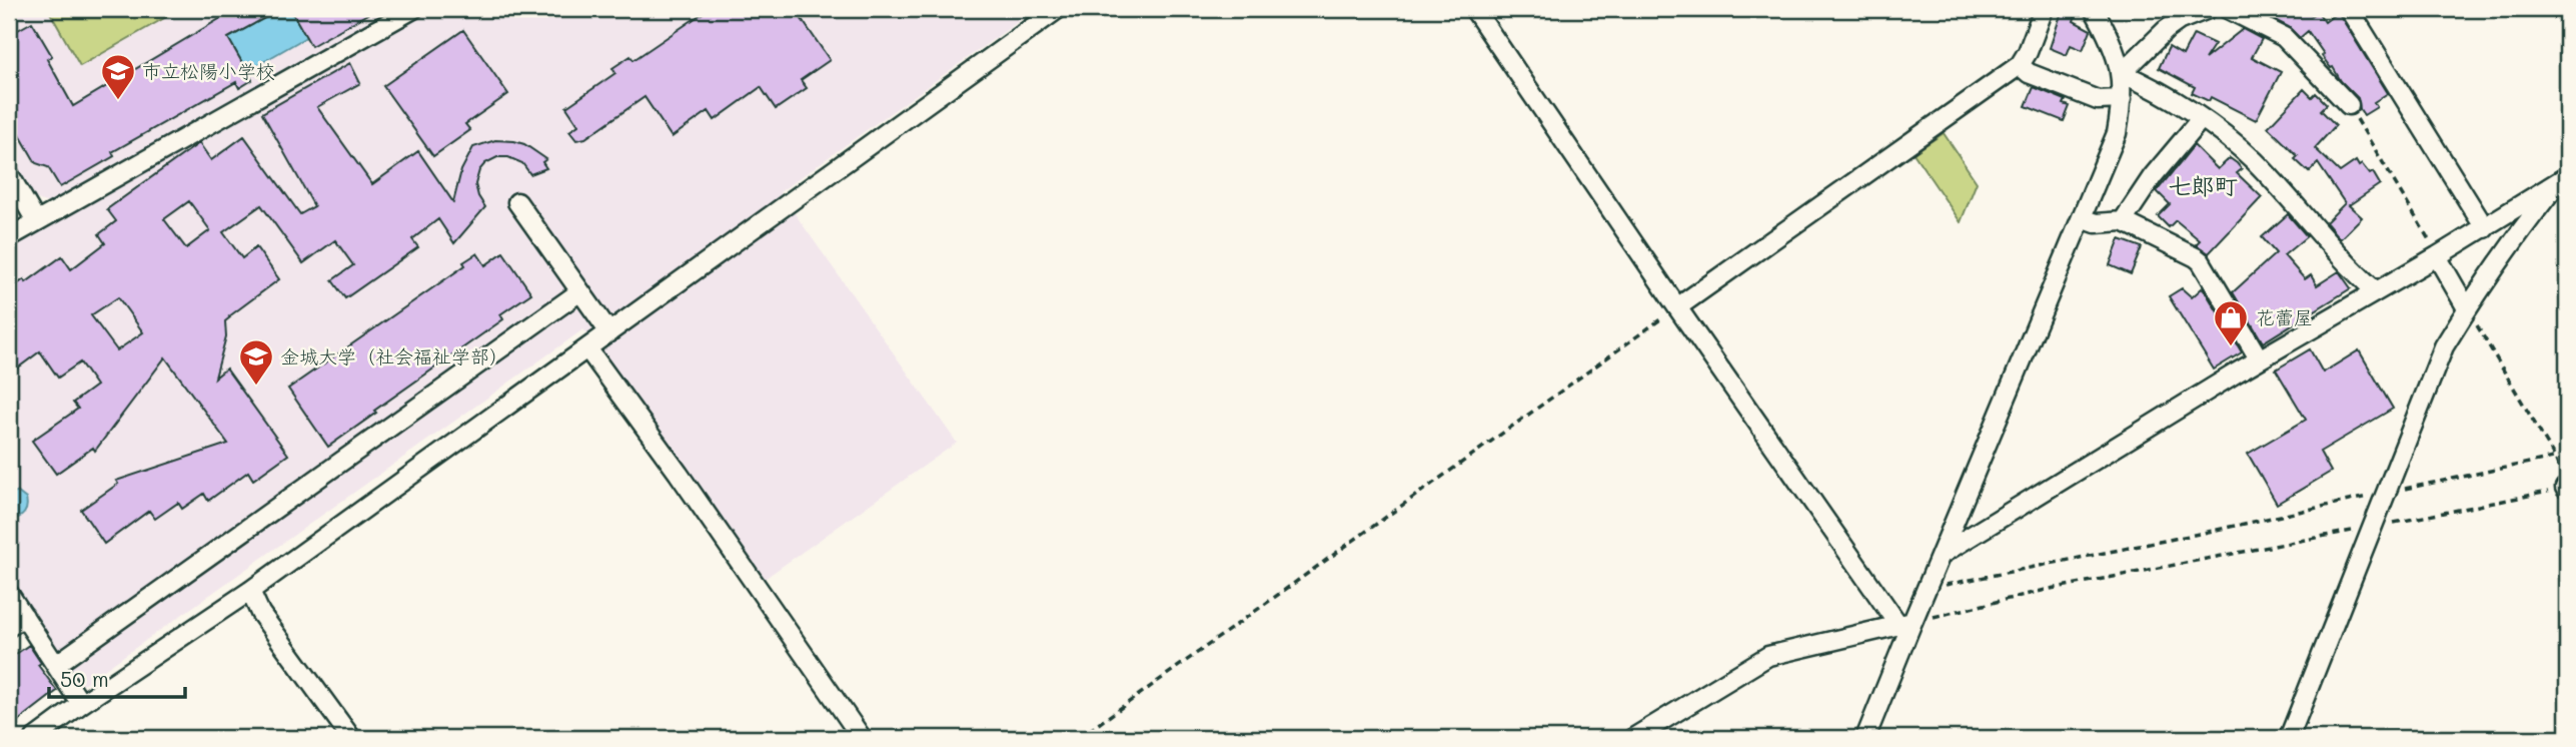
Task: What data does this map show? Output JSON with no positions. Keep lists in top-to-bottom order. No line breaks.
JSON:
{"districts":["七郎町"],"places":{"school or university":["市立松陽小学校","金城大学（社会福祉学部）"],"shop":["花蕾屋"]},"scale_bar":"50 m"}
